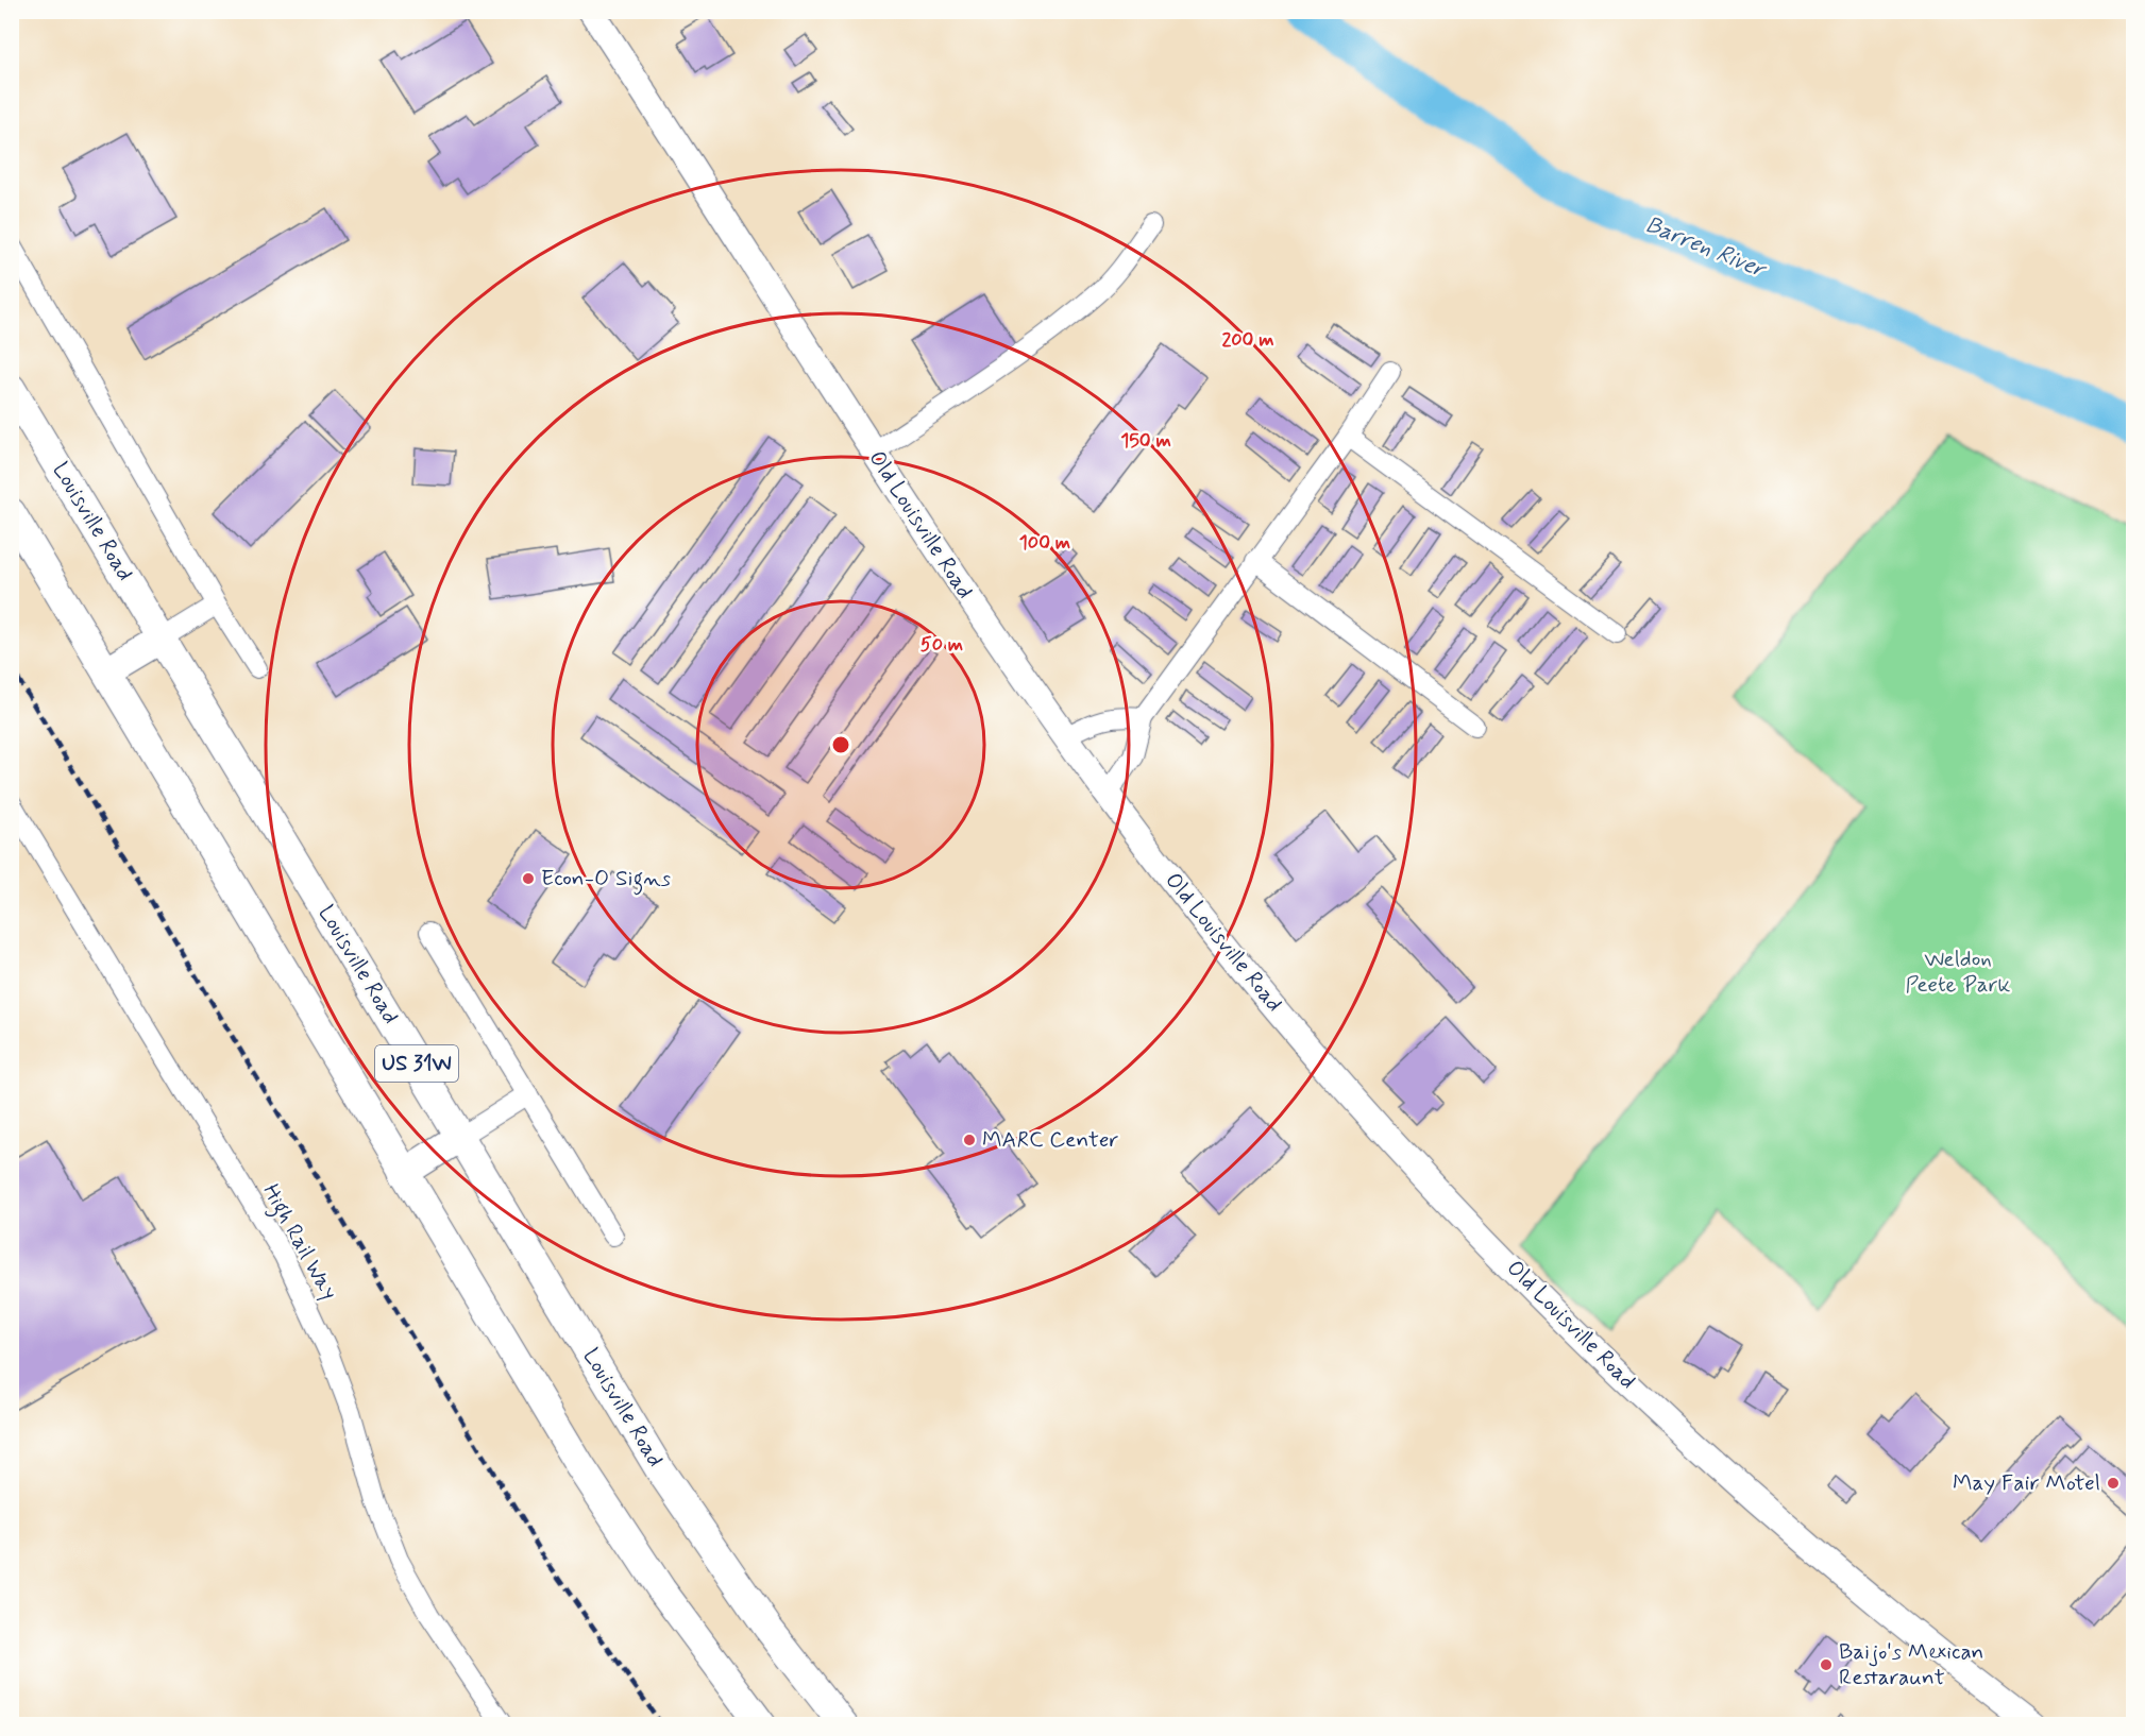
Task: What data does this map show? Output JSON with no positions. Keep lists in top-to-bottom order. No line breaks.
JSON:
{"streets":{"main road":["Louisville Road","US 31W"],"street":["Old Louisville Road","High Rail Way"]},"water":["Barren River"],"parks":["Weldon Peete Park"],"places":["Econ-O Signs","MARC Center","May Fair Motel","Baijo's Mexican Restaraunt"],"rings":["200 m","150 m","100 m","50 m"]}
